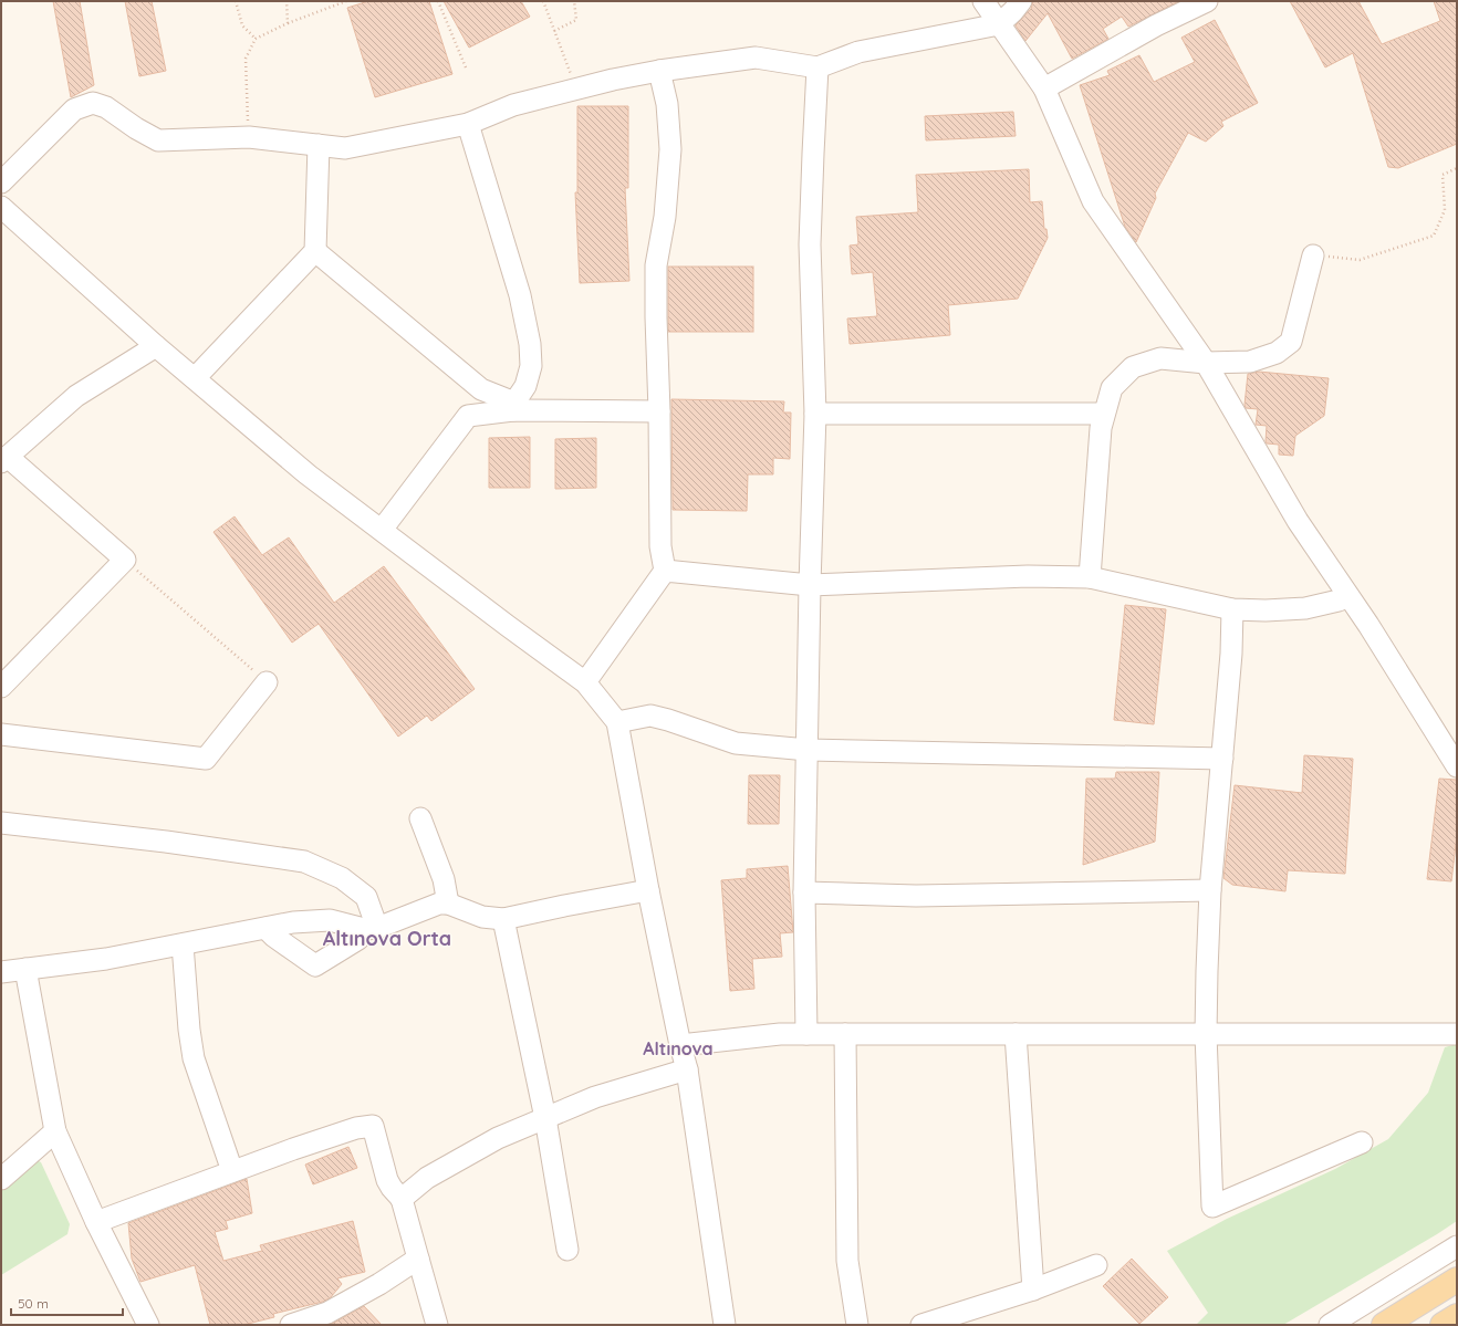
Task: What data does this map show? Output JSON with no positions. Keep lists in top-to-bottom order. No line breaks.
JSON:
{"districts":["Altınova Orta","Altınova"],"scale_bar":"50 m"}
